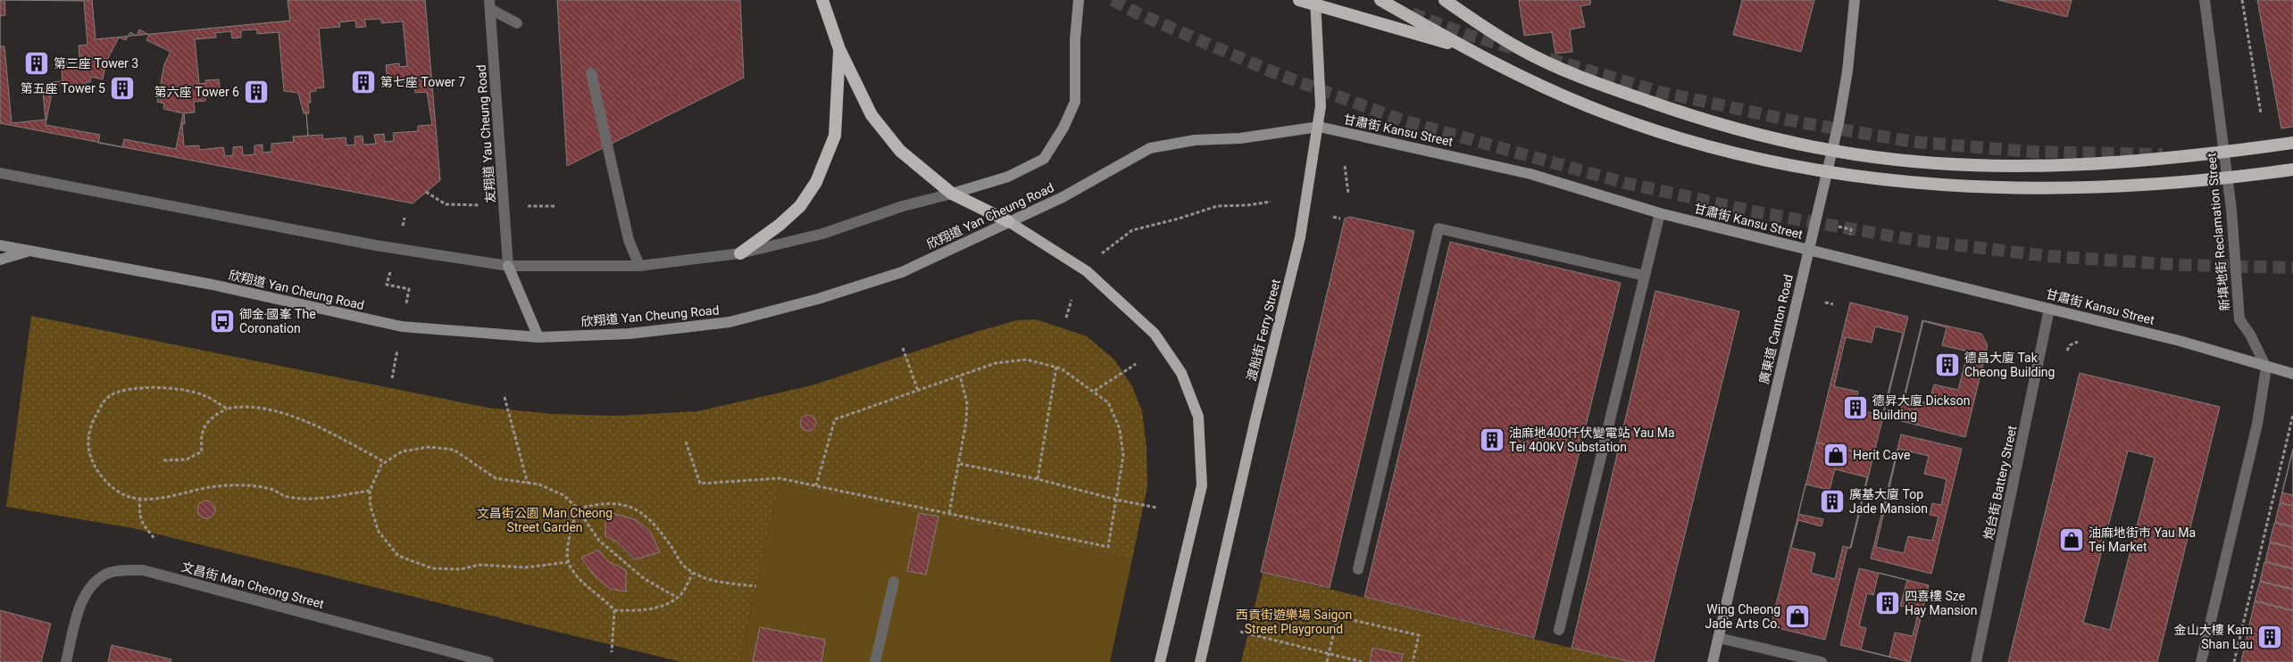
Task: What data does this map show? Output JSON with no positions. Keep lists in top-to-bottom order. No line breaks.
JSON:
{"streets":{"main road":["甘肅街 Kansu Street","欣翔道 Yan Cheung Road","廣東道 Canton Road","渡船街 Ferry Street"],"street":["友翔道 Yau Cheung Road","新填地街 Reclamation Street","炮台街 Battery Street","文昌街 Man Cheong Street"]},"crossings":[["甘肅街 Kansu Street","欣翔道 Yan Cheung Road"],["甘肅街 Kansu Street","新填地街 Reclamation Street"],["甘肅街 Kansu Street","廣東道 Canton Road"],["甘肅街 Kansu Street","渡船街 Ferry Street"],["甘肅街 Kansu Street","炮台街 Battery Street"]],"parks":["文昌街公園 Man Cheong Street Garden","西貢街遊樂場 Saigon Street Playground"],"places":{"building":["第三座 Tower 3","第七座 Tower 7","第五座 Tower 5","第六座 Tower 6","德昌大廈 Tak Cheong Building","德昇大廈 Dickson Building","油麻地400仟伏變電站 Yau Ma Tei 400kV Substation","廣基大廈 Top Jade Mansion","四喜樓 Sze Hay Mansion","金山大樓 Kam Shan Lau"],"bus stop":["御金‧國峯 The Coronation"],"shop":["Herit Cave","油麻地街市 Yau Ma Tei Market","Wing Cheong Jade Arts Co."]}}
